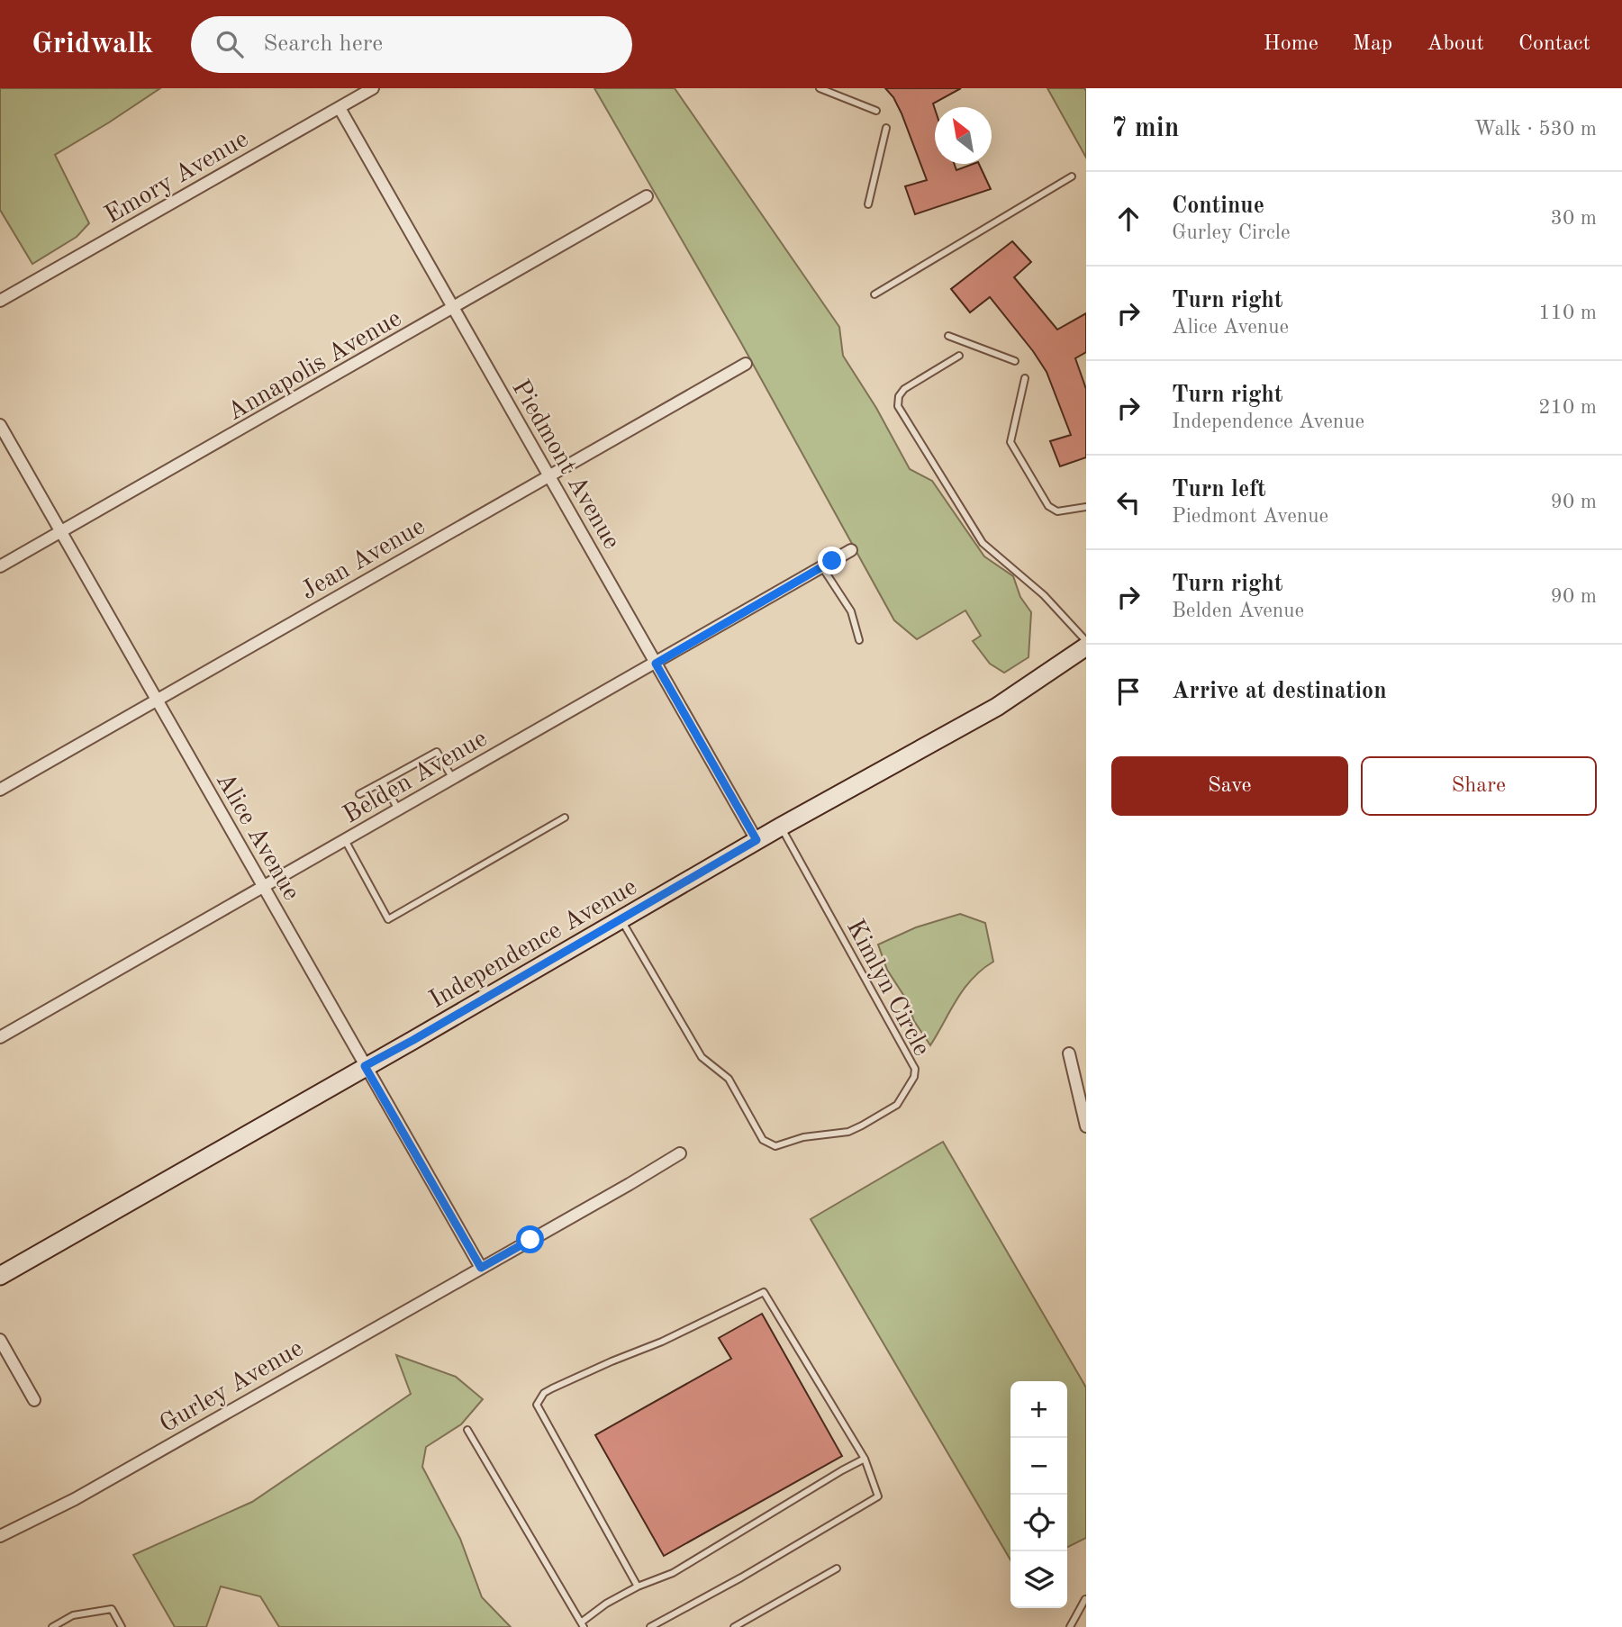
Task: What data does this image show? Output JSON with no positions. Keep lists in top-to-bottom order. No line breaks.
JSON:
{"streets":{"street":["Emory Avenue","Annapolis Avenue","Piedmont Avenue","Jean Avenue","Belden Avenue","Alice Avenue","Independence Avenue","Gurley Avenue"],"lane":["Kimlyn Circle"]},"crossings":[["Emory Avenue","Piedmont Avenue"],["Annapolis Avenue","Piedmont Avenue"],["Annapolis Avenue","Alice Avenue"],["Piedmont Avenue","Jean Avenue"],["Piedmont Avenue","Belden Avenue"],["Piedmont Avenue","Independence Avenue"],["Jean Avenue","Alice Avenue"],["Belden Avenue","Alice Avenue"],["Alice Avenue","Independence Avenue"],["Alice Avenue","Gurley Avenue"],["Independence Avenue","Kimlyn Circle"]],"north":"top left","page":{"header":"Gridwalk","search":"Search here","nav":["Home","Map","About","Contact"],"heading":["7 min","Walk · 530 m"],"list":[["Continue","Gurley Circle","30 m"],["Turn right","Alice Avenue","110 m"],["Turn right","Independence Avenue","210 m"],["Turn left","Piedmont Avenue","90 m"],["Turn right","Belden Avenue","90 m"],"Arrive at destination"],"buttons":["Save","Share"],"map_buttons":["+","−"]}}
